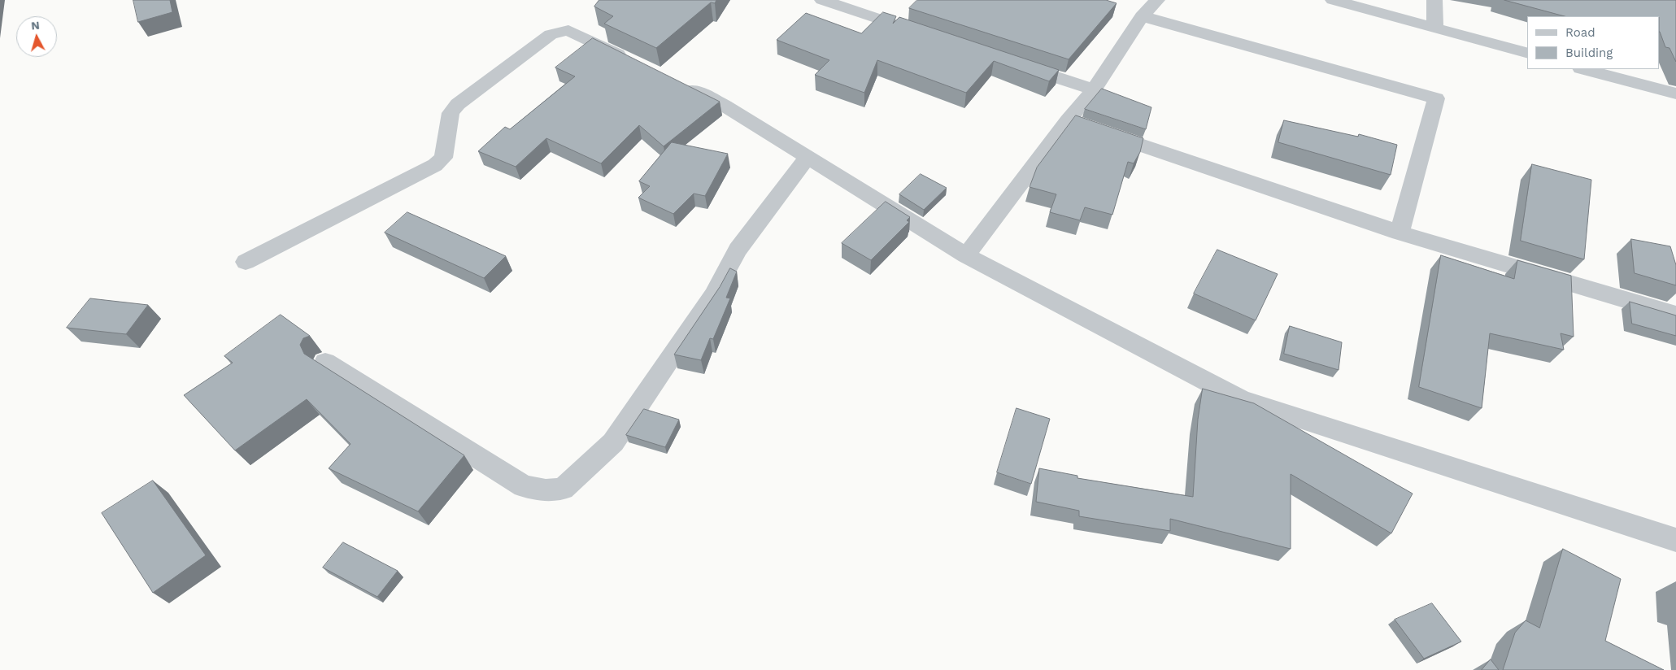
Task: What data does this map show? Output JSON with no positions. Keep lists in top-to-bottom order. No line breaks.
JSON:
{"legend":["Road","Building"],"north":"top"}
